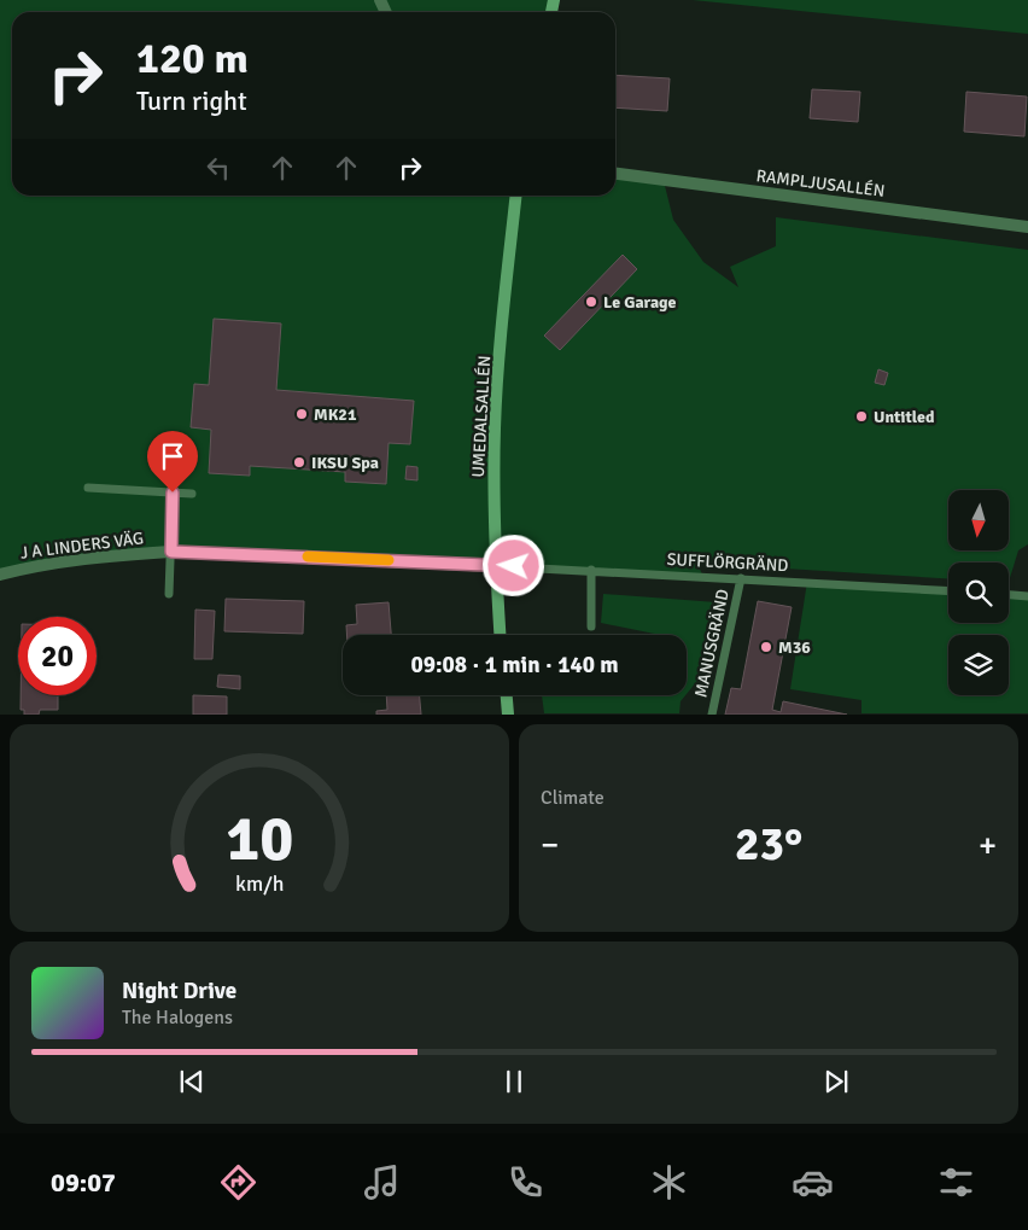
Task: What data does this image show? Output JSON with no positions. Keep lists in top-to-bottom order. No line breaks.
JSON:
{"streets":{"street":["RAMPLJUSALLÉN","UMEDALSALLÉN","J A LINDERS VÄG"],"lane":["SUFFLÖRGRÄND","MANUSGRÄND"]},"crossings":[["UMEDALSALLÉN","J A LINDERS VÄG"],["UMEDALSALLÉN","SUFFLÖRGRÄND"],["J A LINDERS VÄG","SUFFLÖRGRÄND"],["SUFFLÖRGRÄND","MANUSGRÄND"]],"places":["Le Garage","MK21","Untitled","IKSU Spa","M36"],"north":"bottom","page":{"turn":["120 m","Turn right"],"limit":"20","trip":"09:08 · 1 min · 140 m","tile":"Climate","heat":["−","23°","+"],"song":["Night Drive","The Halogens"],"tabs":"09:07","gauge":["10","km/h"]}}
